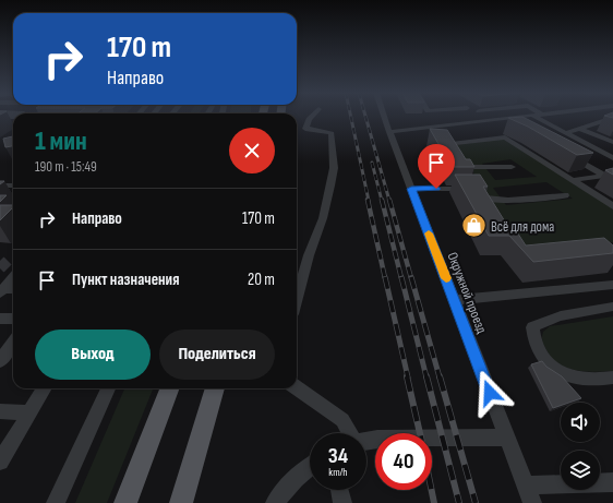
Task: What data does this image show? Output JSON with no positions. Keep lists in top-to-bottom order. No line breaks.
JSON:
{"streets":{"street":["Окружной проезд"]},"places":{"shop":["Всё для дома"]},"page":{"turn":["170 m","Направо"],"heading":["1 мин","190 m · 15:49"],"list":[{"name":"Направо","value":"170 m"},{"name":"Пункт назначения","value":"20 m"}],"buttons":["Выход","Поделиться"],"speed":"34 km/h","limit":"40"}}
